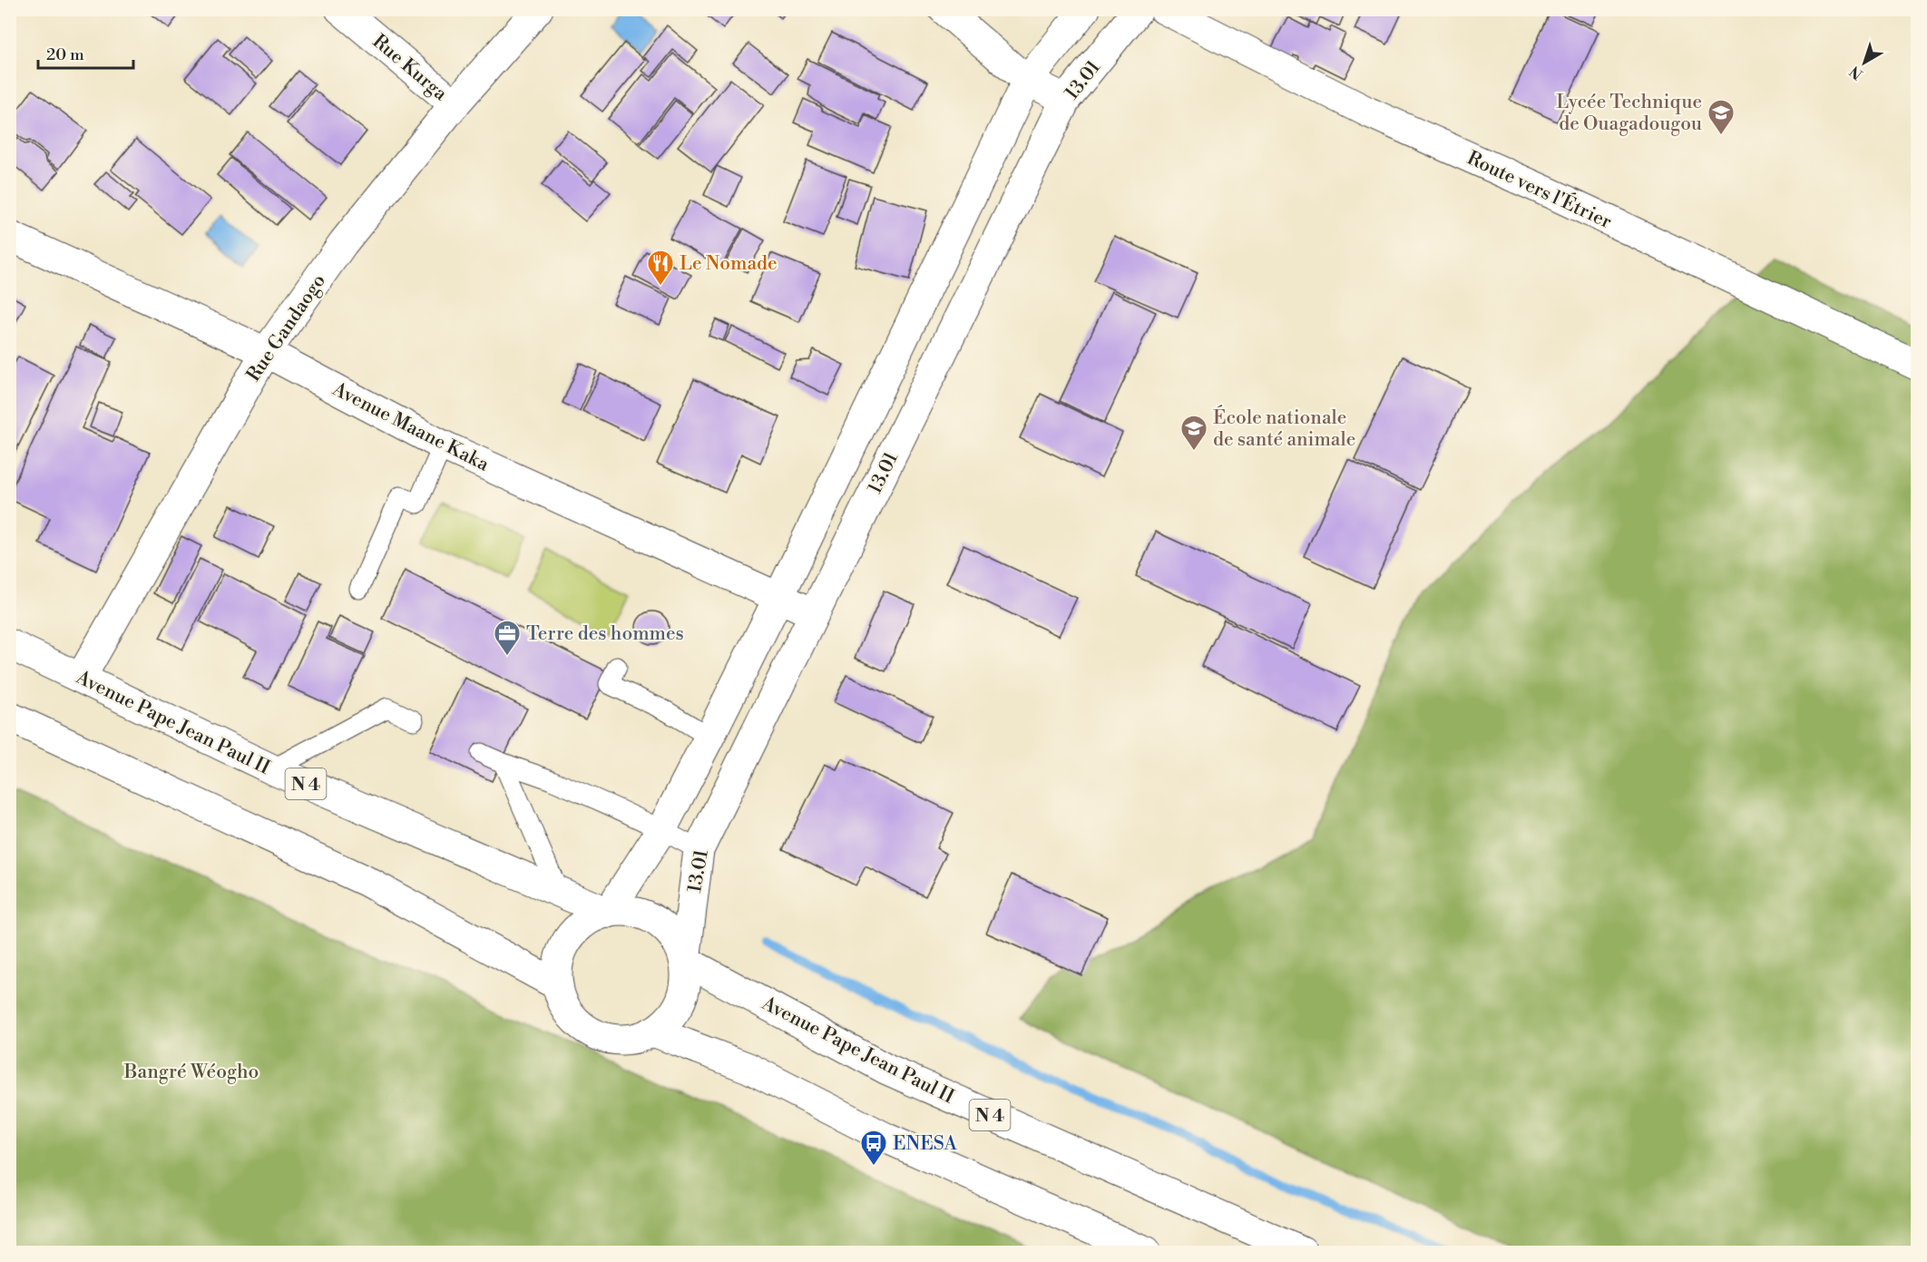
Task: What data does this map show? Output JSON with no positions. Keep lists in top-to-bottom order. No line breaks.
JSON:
{"streets":{"main road":["Rue Kurga","13.01","Route vers l'Étrier","Rue Gandaogo","Avenue Maane Kaka","Avenue Pape Jean Paul II","N 4"]},"crossings":[["Rue Kurga","Rue Gandaogo"],["13.01","Avenue Maane Kaka"],["13.01","Avenue Pape Jean Paul II"],["Rue Gandaogo","Avenue Maane Kaka"],["Rue Gandaogo","Avenue Pape Jean Paul II"]],"parks":["Bangré Wéogho"],"places":{"school or university":["Lycée Technique de Ouagadougou","École nationale de santé animale"],"restaurant":["Le Nomade"],"office":["Terre des hommes"],"bus stop":["ENESA"]},"scale_bar":"20 m","north":"bottom left"}
